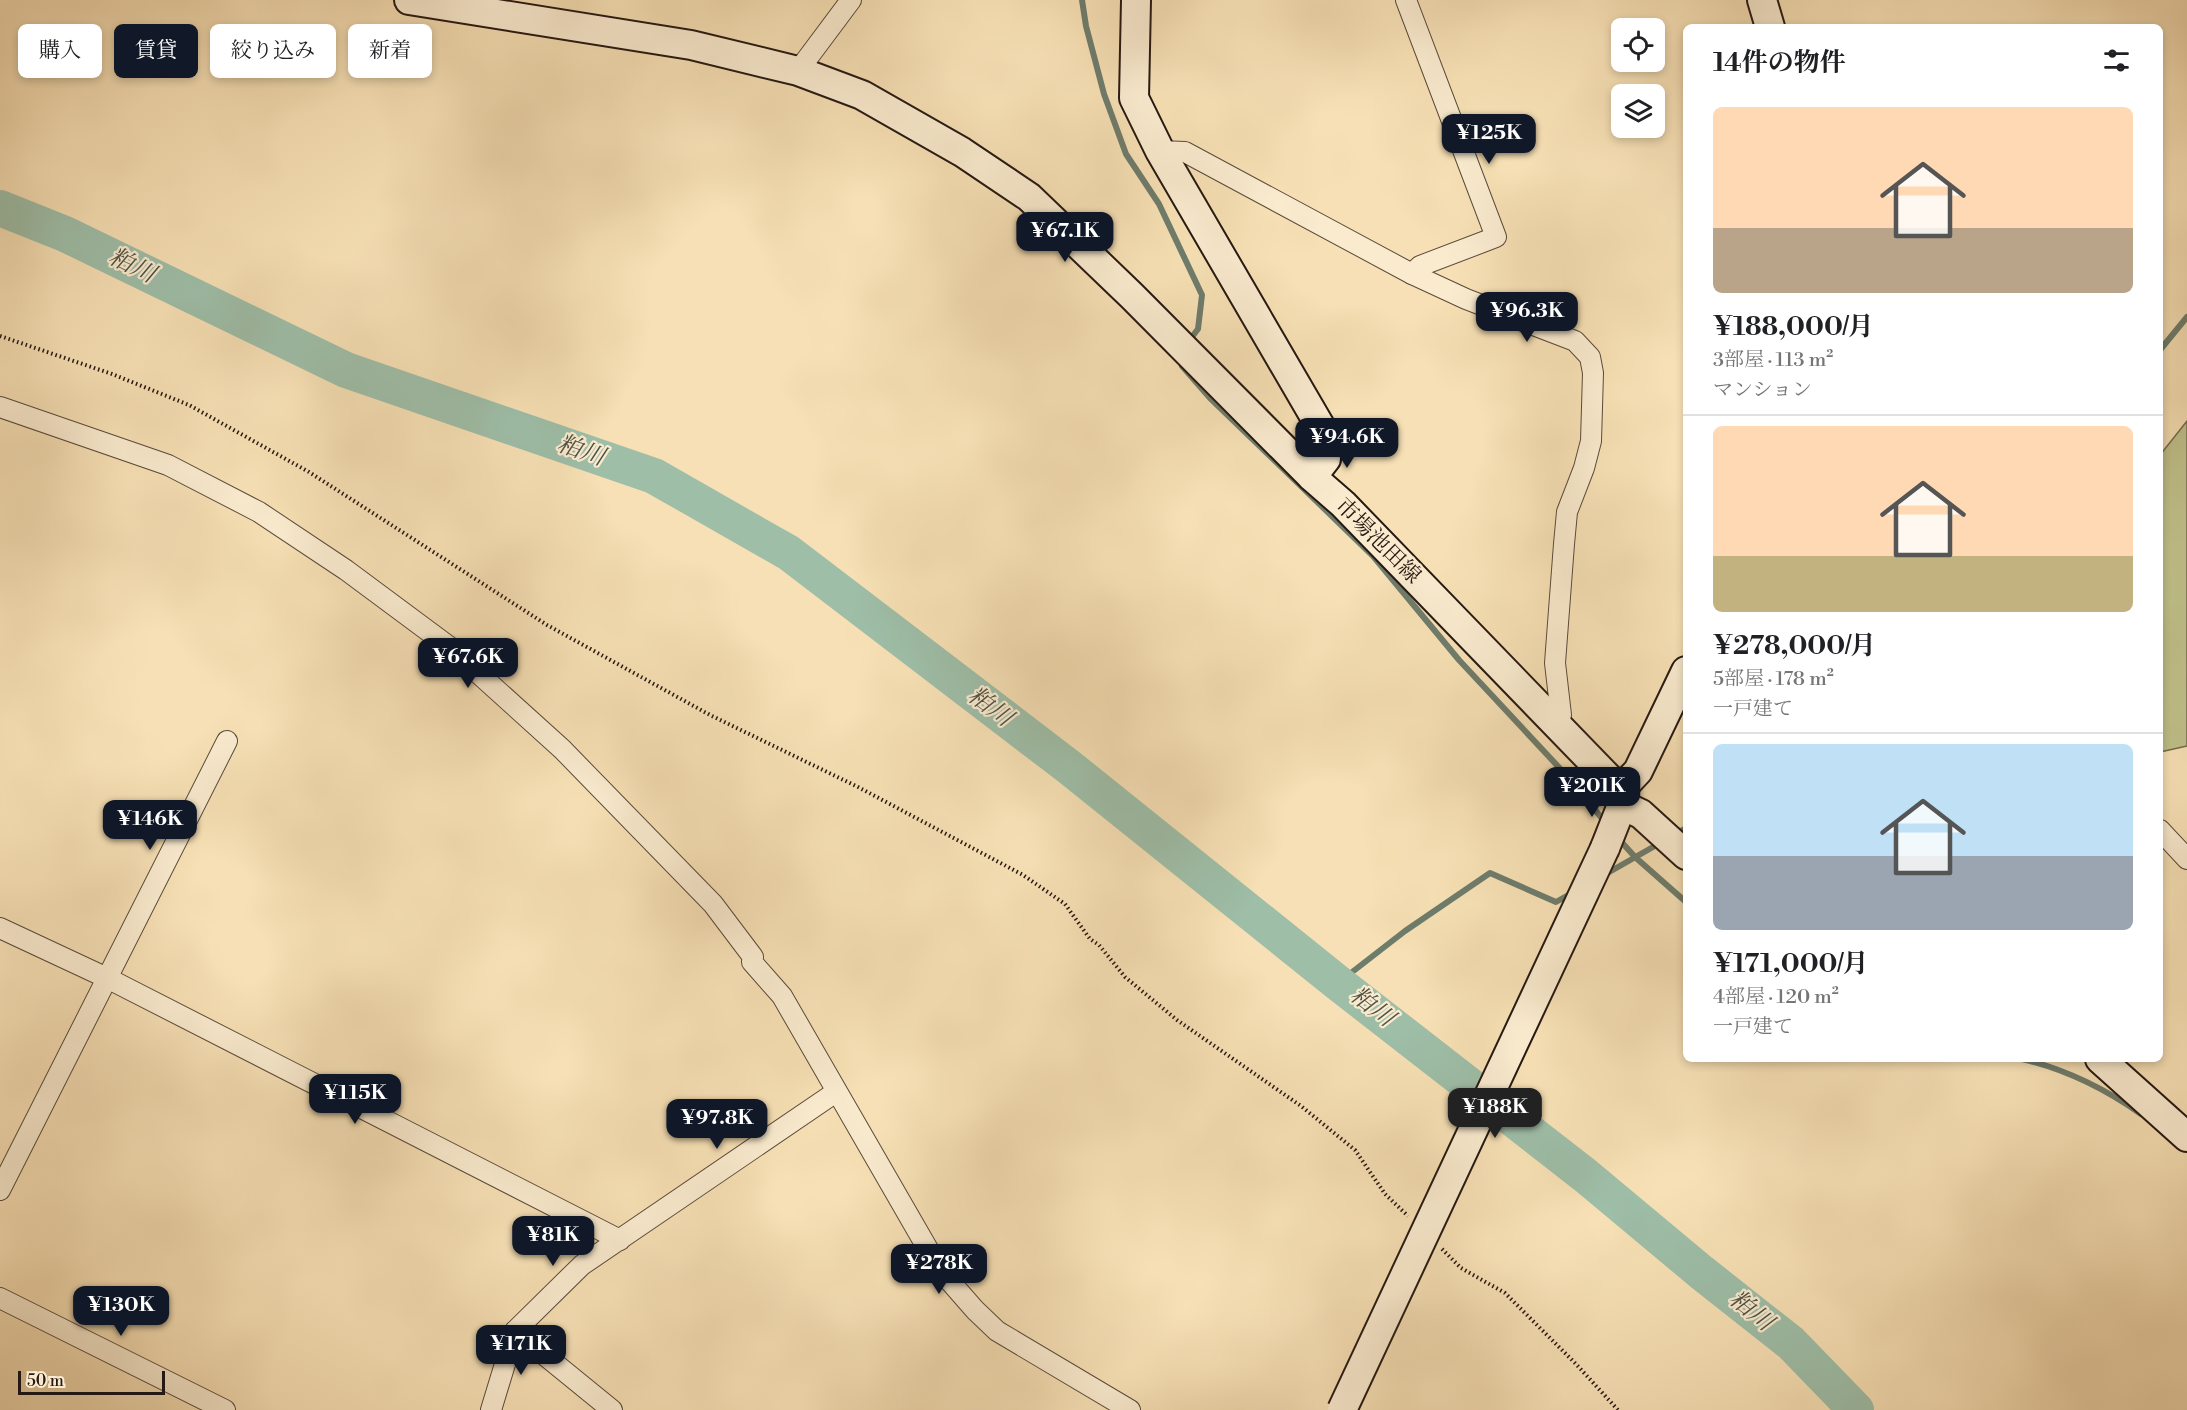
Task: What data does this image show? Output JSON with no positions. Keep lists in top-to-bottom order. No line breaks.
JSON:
{"streets":{"street":["市場池田線"]},"water":["粕川"],"scale_bar":"50 m","page":{"chip":["購入","賃貸","絞り込み","新着"],"heading":"14件の物件","list":[{"name":"¥188,000/月","note":"3部屋 · 113 m² · マンション"},{"name":"¥278,000/月","note":"5部屋 · 178 m² · 一戸建て"},{"name":"¥171,000/月","note":"4部屋 · 120 m² · 一戸建て"}],"price":["¥125K","¥67.1K","¥96.3K","¥94.6K","¥67.6K","¥201K","¥146K","¥115K","¥188K","¥97.8K","¥81K","¥278K","¥130K","¥171K"],"scale":"50 m"}}
